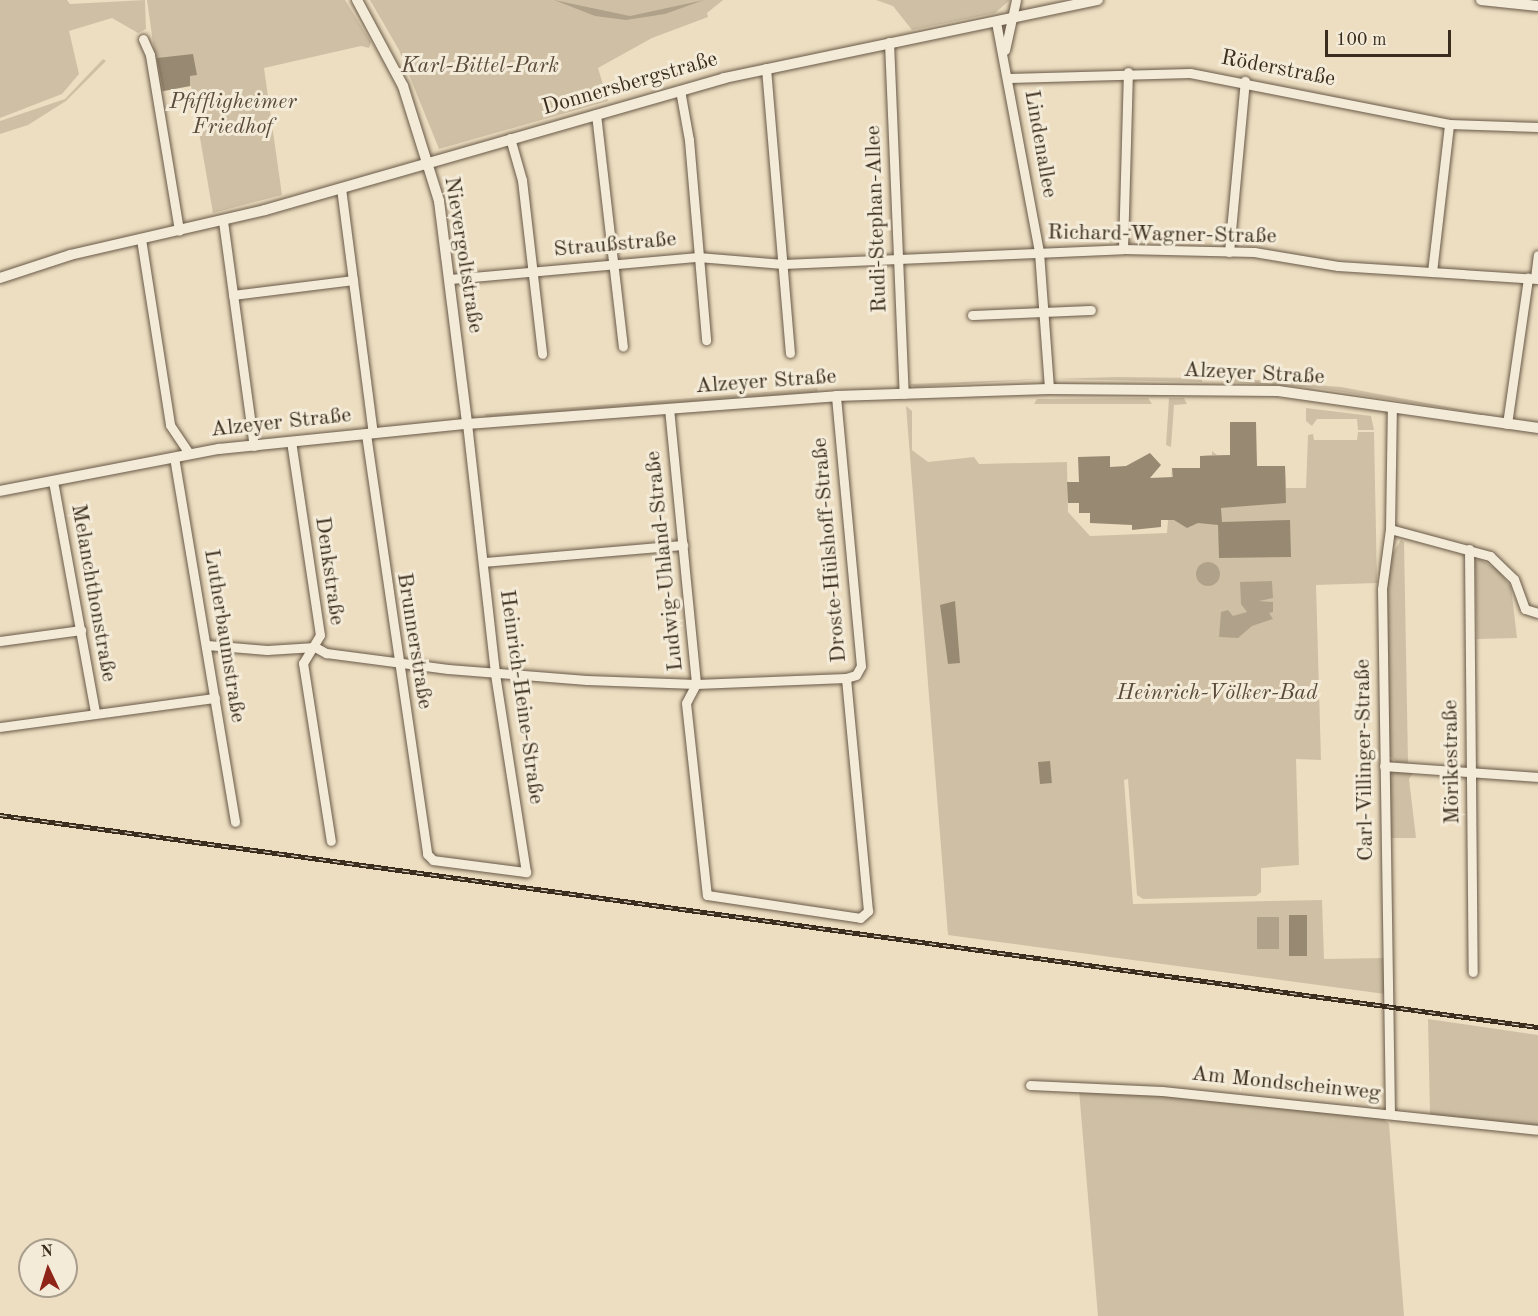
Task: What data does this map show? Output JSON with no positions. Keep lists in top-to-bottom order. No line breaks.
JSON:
{"streets":{"street":["Röderstraße","Donnersbergstraße","Lindenallee","Rudi-Stephan-Allee","Richard-Wagner-Straße","Straußstraße","Nievergoltstraße","Alzeyer Straße","Droste-Hülshoff-Straße","Ludwig-Uhland-Straße","Denkstraße","Melanchthonstraße","Lutherbaumstraße","Brunnerstraße","Heinrich-Heine-Straße","Carl-Villinger-Straße","Mörikestraße","Am Mondscheinweg"]},"crossings":[["Röderstraße","Lindenallee"],["Donnersbergstraße","Lindenallee"],["Donnersbergstraße","Rudi-Stephan-Allee"],["Donnersbergstraße","Nievergoltstraße"],["Donnersbergstraße","Brunnerstraße"],["Lindenallee","Richard-Wagner-Straße"],["Lindenallee","Alzeyer Straße"],["Rudi-Stephan-Allee","Richard-Wagner-Straße"],["Rudi-Stephan-Allee","Alzeyer Straße"],["Richard-Wagner-Straße","Straußstraße"],["Straußstraße","Nievergoltstraße"],["Nievergoltstraße","Alzeyer Straße"],["Nievergoltstraße","Heinrich-Heine-Straße"],["Alzeyer Straße","Droste-Hülshoff-Straße"],["Alzeyer Straße","Ludwig-Uhland-Straße"],["Alzeyer Straße","Denkstraße"],["Alzeyer Straße","Melanchthonstraße"],["Alzeyer Straße","Lutherbaumstraße"],["Alzeyer Straße","Brunnerstraße"],["Alzeyer Straße","Heinrich-Heine-Straße"],["Alzeyer Straße","Carl-Villinger-Straße"],["Droste-Hülshoff-Straße","Ludwig-Uhland-Straße"],["Brunnerstraße","Heinrich-Heine-Straße"],["Carl-Villinger-Straße","Am Mondscheinweg"]],"parks":["Karl-Bittel-Park","Pfiffligheimer Friedhof","Heinrich-Völker-Bad"],"scale_bar":"100 m","north":"top"}
